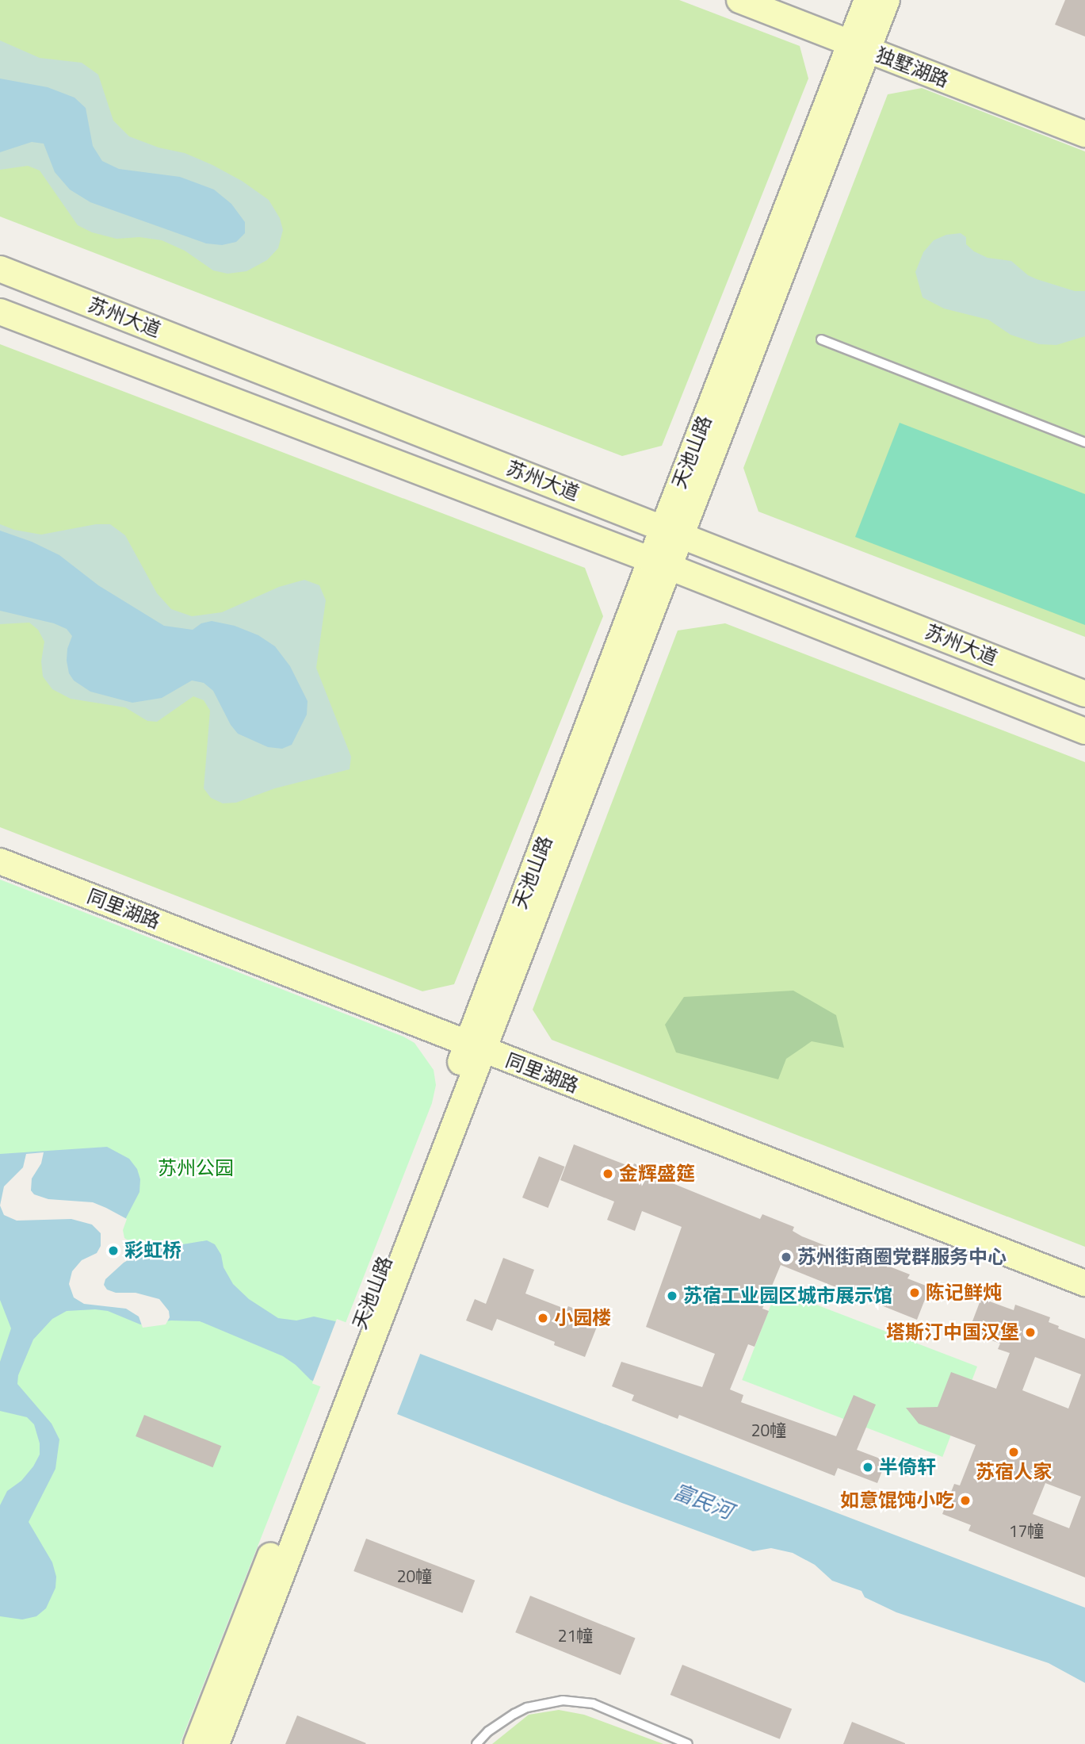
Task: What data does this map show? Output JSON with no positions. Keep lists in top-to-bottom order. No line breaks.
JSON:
{"streets":{"street":["独墅湖路","苏州大道","天池山路","同里湖路"]},"crossings":[["独墅湖路","天池山路"],["苏州大道","天池山路"],["天池山路","同里湖路"]],"water":["富民河"],"parks":["苏州公园"],"places":["金辉盛筵","彩虹桥","苏州街商圈党群服务中心","陈记鲜炖","苏宿工业园区城市展示馆","小园楼","塔斯汀中国汉堡","苏宿人家","半倚轩","如意馄饨小吃"],"house_numbers":["20幢","17幢","20幢","21幢"]}
